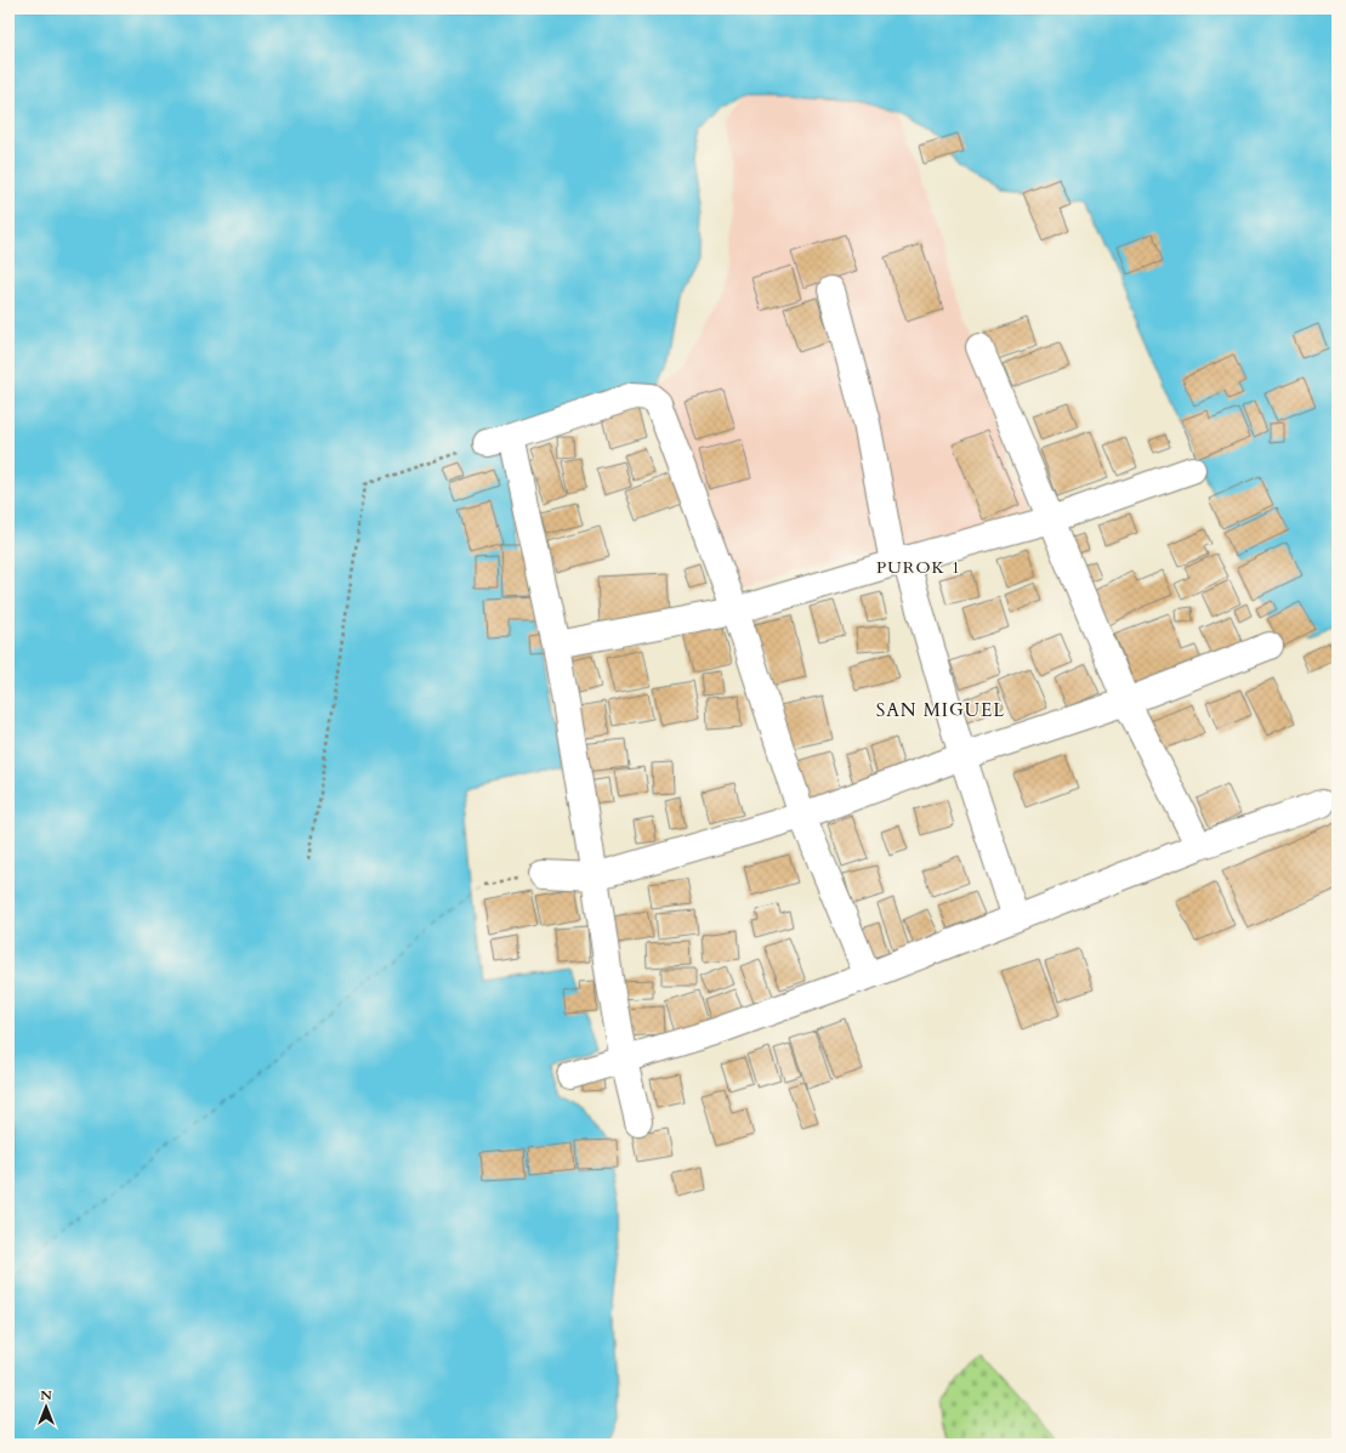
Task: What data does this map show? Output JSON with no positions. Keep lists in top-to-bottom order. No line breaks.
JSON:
{"districts":["PUROK 1","SAN MIGUEL"],"north":"top"}
